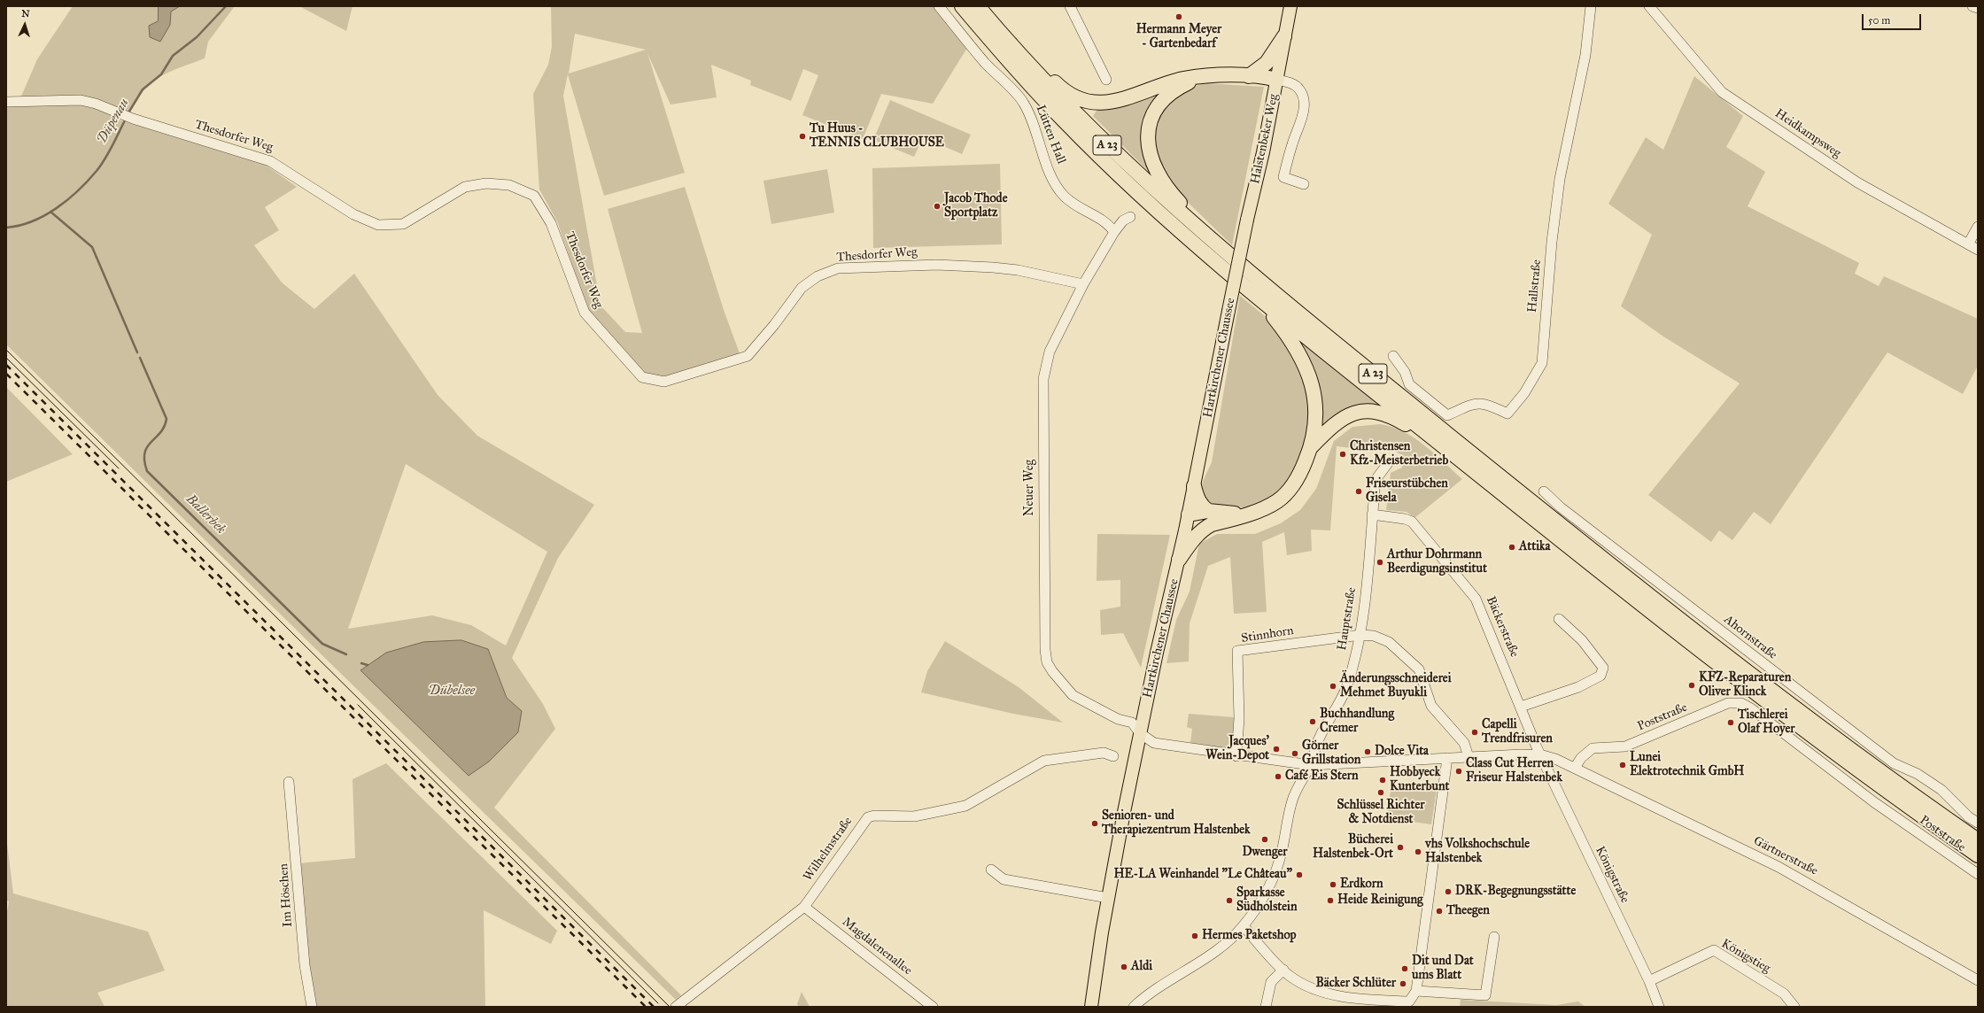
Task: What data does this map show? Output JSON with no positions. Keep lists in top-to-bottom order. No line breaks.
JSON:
{"streets":{"highway":["A 23"],"main road":["Halstenbeker Weg","Hartkirchener Chaussee"],"street":["Heidkampsweg","Lütten Hall","Thesdorfer Weg","Hallstraße","Neuer Weg","Hauptstraße","Bäckerstraße","Stinnhorn","Ahornstraße","Poststraße","Wilhelmstraße","Gärtnerstraße","Königstraße","Im Höschen","Magdalenenallee","Königstieg"]},"crossings":[["Lütten Hall","Neuer Weg"],["Thesdorfer Weg","Neuer Weg"],["Halstenbeker Weg","Hartkirchener Chaussee"],["Hartkirchener Chaussee","Neuer Weg"],["Neuer Weg","Hauptstraße"],["Neuer Weg","Stinnhorn"],["Hauptstraße","Bäckerstraße"],["Hauptstraße","Stinnhorn"],["Bäckerstraße","Königstraße"],["Poststraße","Gärtnerstraße"],["Wilhelmstraße","Magdalenenallee"],["Königstraße","Königstieg"]],"water":["Düpenau","Ballerbek","Dübelsee"],"places":["Hermann Meyer - Gartenbedarf","Tu Huus - TENNIS CLUBHOUSE","Jacob Thode Sportplatz","Christensen Kfz-Meisterbetrieb","Friseurstübchen Gisela","Attika","Arthur Dohrmann Beerdigungsinstitut","KFZ-Reparaturen Oliver Klinck","Änderungsschneiderei Mehmet Buyukli","Buchhandlung Cremer","Tischlerei Olaf Hoyer","Capelli Trendfrisuren","Jacques' Wein-Depot","Dolce Vita","Görner Grillstation","Lunei Elektrotechnik GmbH","Class Cut Herren Friseur Halstenbek","Café Eis Stern","Hobbyeck Kunterbunt","Schlüssel Richter & Notdienst","Senioren- und Therapiezentrum Halstenbek","Dwenger","Bücherei Halstenbek-Ort","vhs Volkshochschule Halstenbek","HE-LA Weinhandel \"Le Château\"","Erdkorn","DRK-Begegnungsstätte","Sparkasse Südholstein","Heide Reinigung","Theegen","Hermes Paketshop","Aldi","Dit und Dat ums Blatt","Bäcker Schlüter"],"scale_bar":"50 m","north":"top"}
